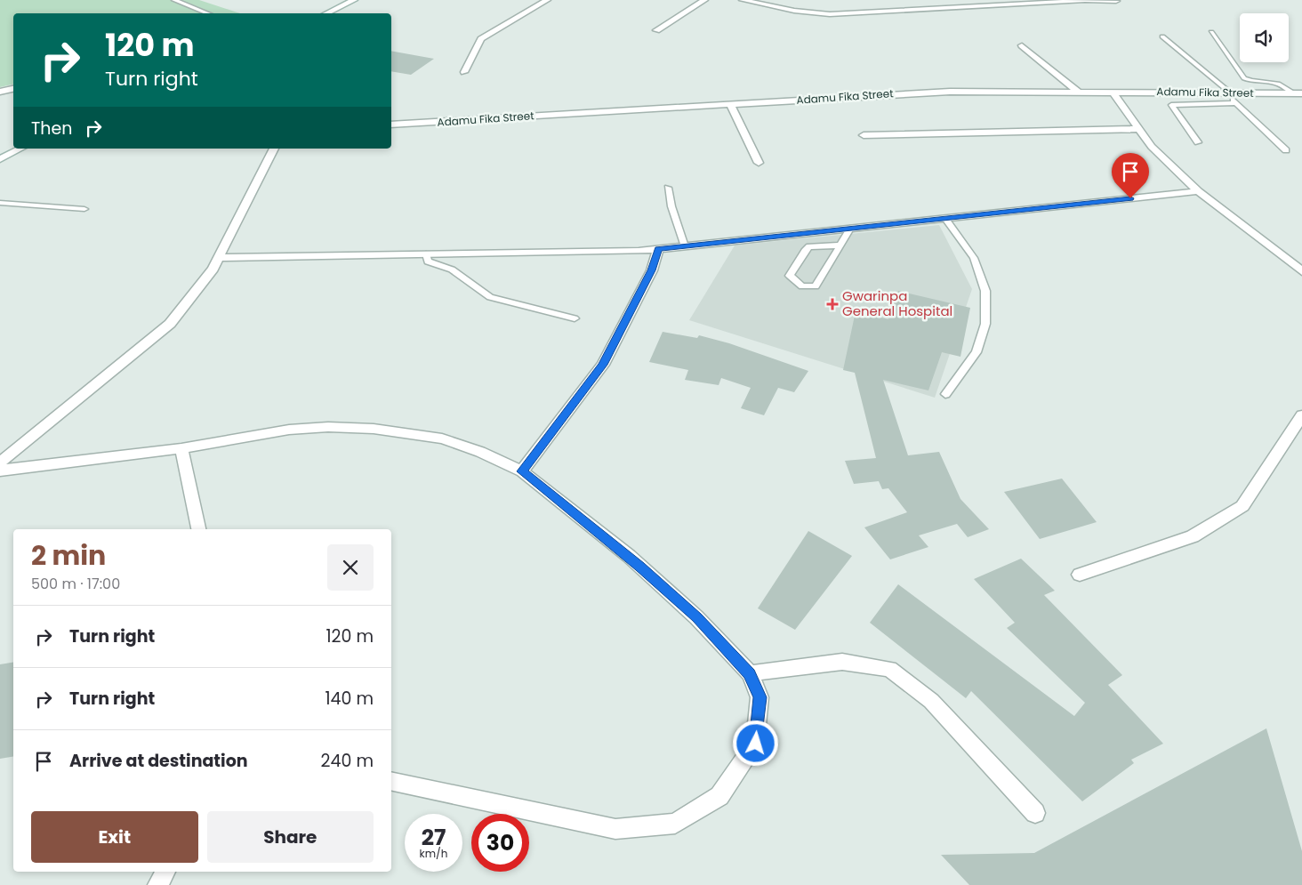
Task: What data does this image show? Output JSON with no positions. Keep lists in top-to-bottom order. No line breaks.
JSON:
{"streets":{"street":["Adamu Fika Street"]},"places":{"health":["Gwarinpa General Hospital"]},"page":{"turn":["120 m","Turn right"],"then":"Then","heading":["2 min","500 m · 17:00"],"list":[{"name":"Turn right","value":"120 m"},{"name":"Turn right","value":"140 m"},{"name":"Arrive at destination","value":"240 m"}],"buttons":["Exit","Share"],"speed":"27 km/h","limit":"30"}}
